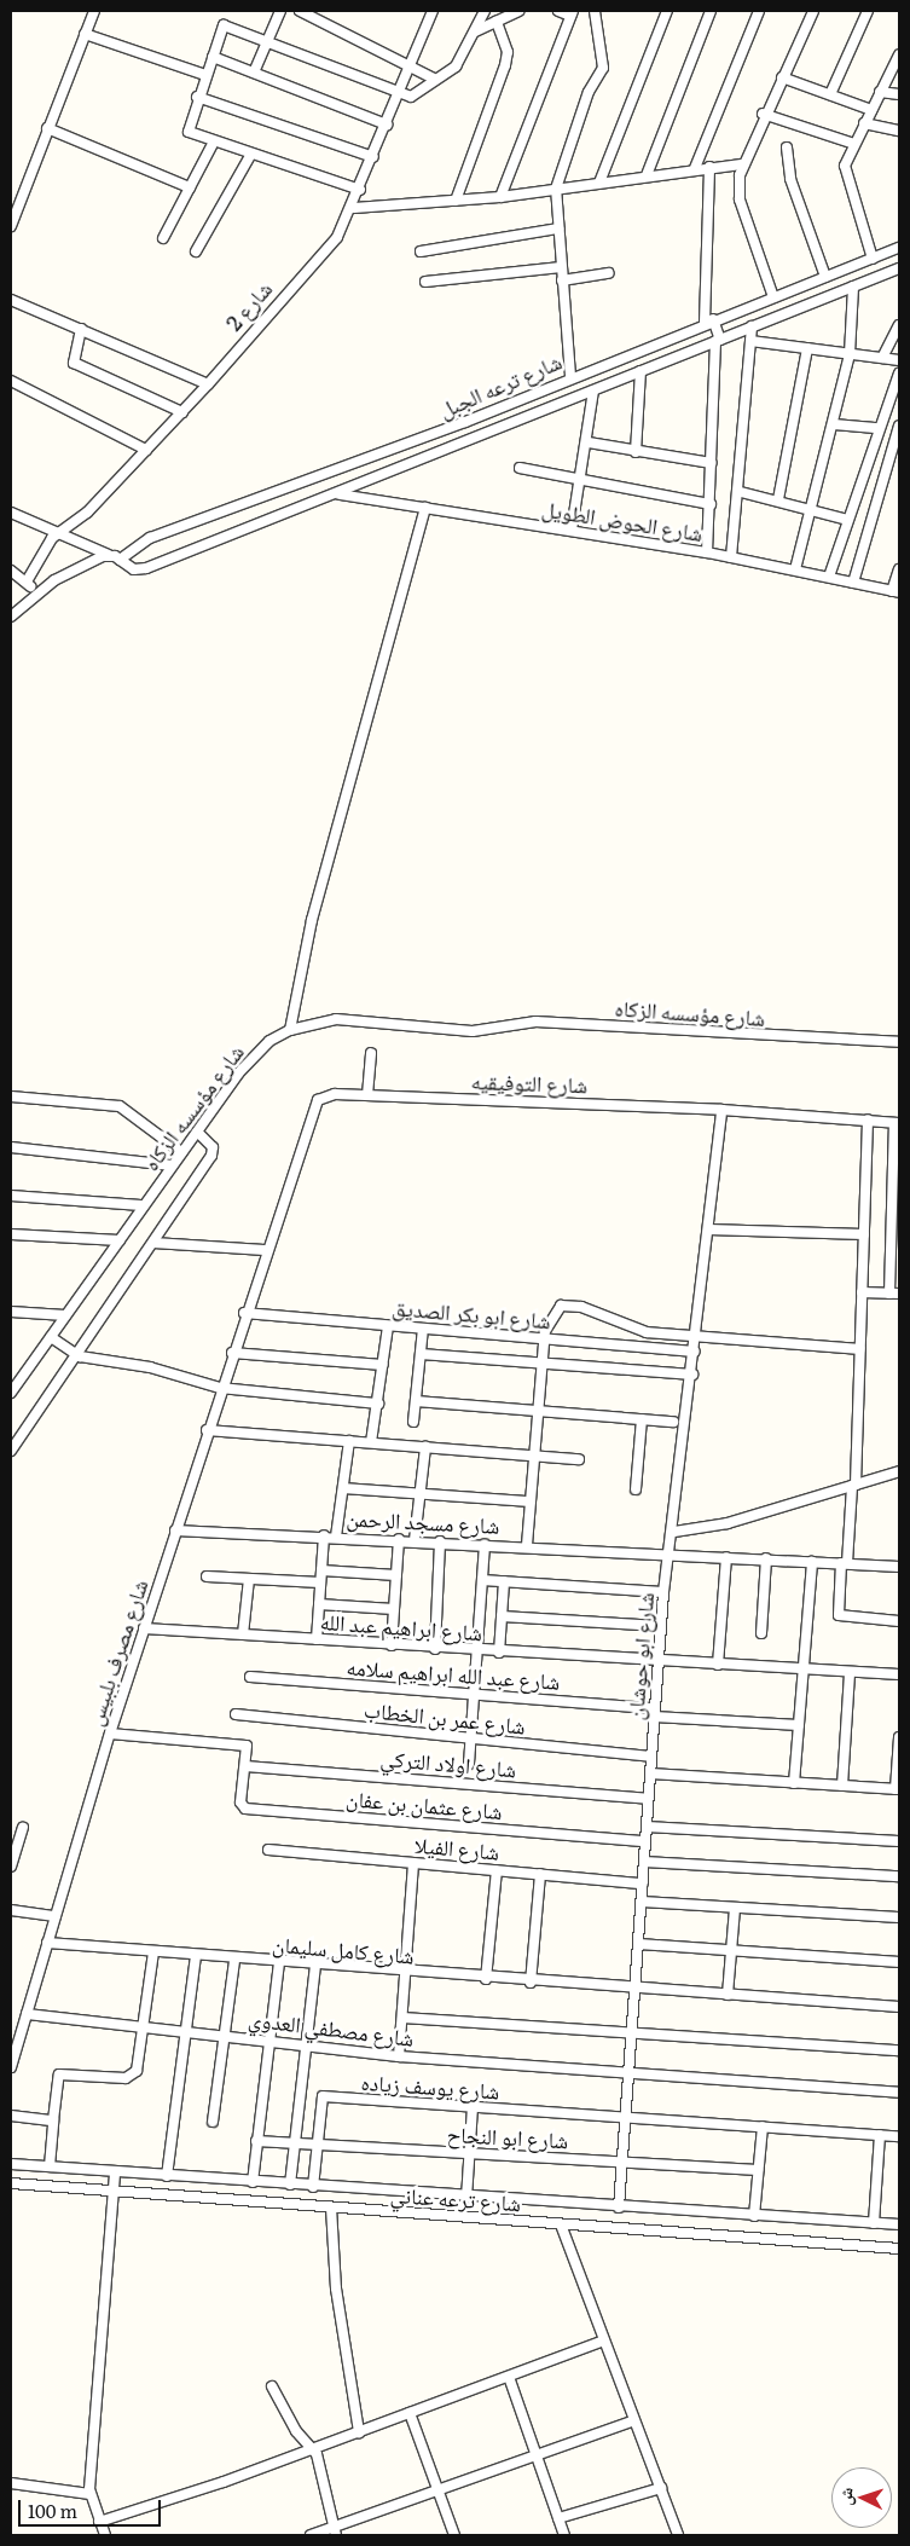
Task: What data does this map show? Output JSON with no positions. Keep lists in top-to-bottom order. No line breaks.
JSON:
{"streets":{"street":["شارع 2","شارع ترعه الجبل","شارع الحوض الطويل","شارع مؤسسه الزكاه","شارع التوفيقيه","شارع ابو بكر الصديق","شارع مسجد الرحمن","شارع ابراهيم عبد الله","شارع مصرف بلبيس","شارع ابو حوشان","شارع عبد الله ابراهيم سلامه","شارع عمر بن الخطاب","شارع اولاد التركي","شارع عثمان بن عفان","شارع الفيلا","شارع كامل سليمان","شارع مصطفي العدوي","شارع يوسف زياده","شارع ابو النجاح","شارع ترعه عناني"]},"crossings":[["شارع 2","شارع ترعه الجبل"],["شارع ترعه الجبل","شارع الحوض الطويل"],["شارع التوفيقيه","شارع مصرف بلبيس"],["شارع التوفيقيه","شارع ابو حوشان"],["شارع ابو بكر الصديق","شارع مصرف بلبيس"],["شارع ابو بكر الصديق","شارع ابو حوشان"],["شارع مسجد الرحمن","شارع مصرف بلبيس"],["شارع مسجد الرحمن","شارع ابو حوشان"],["شارع ابراهيم عبد الله","شارع مصرف بلبيس"],["شارع ابراهيم عبد الله","شارع ابو حوشان"],["شارع مصرف بلبيس","شارع كامل سليمان"],["شارع مصرف بلبيس","شارع مصطفي العدوي"],["شارع ابو حوشان","شارع عبد الله ابراهيم سلامه"],["شارع ابو حوشان","شارع عمر بن الخطاب"],["شارع ابو حوشان","شارع اولاد التركي"],["شارع ابو حوشان","شارع عثمان بن عفان"],["شارع ابو حوشان","شارع الفيلا"],["شارع ابو حوشان","شارع كامل سليمان"],["شارع ابو حوشان","شارع مصطفي العدوي"],["شارع ابو حوشان","شارع يوسف زياده"],["شارع ابو حوشان","شارع ابو النجاح"],["شارع ابو حوشان","شارع ترعه عناني"],["شارع اولاد التركي","شارع عثمان بن عفان"],["شارع يوسف زياده","شارع ابو النجاح"],["شارع يوسف زياده","شارع ترعه عناني"]],"scale_bar":"100 m","north":"left"}
